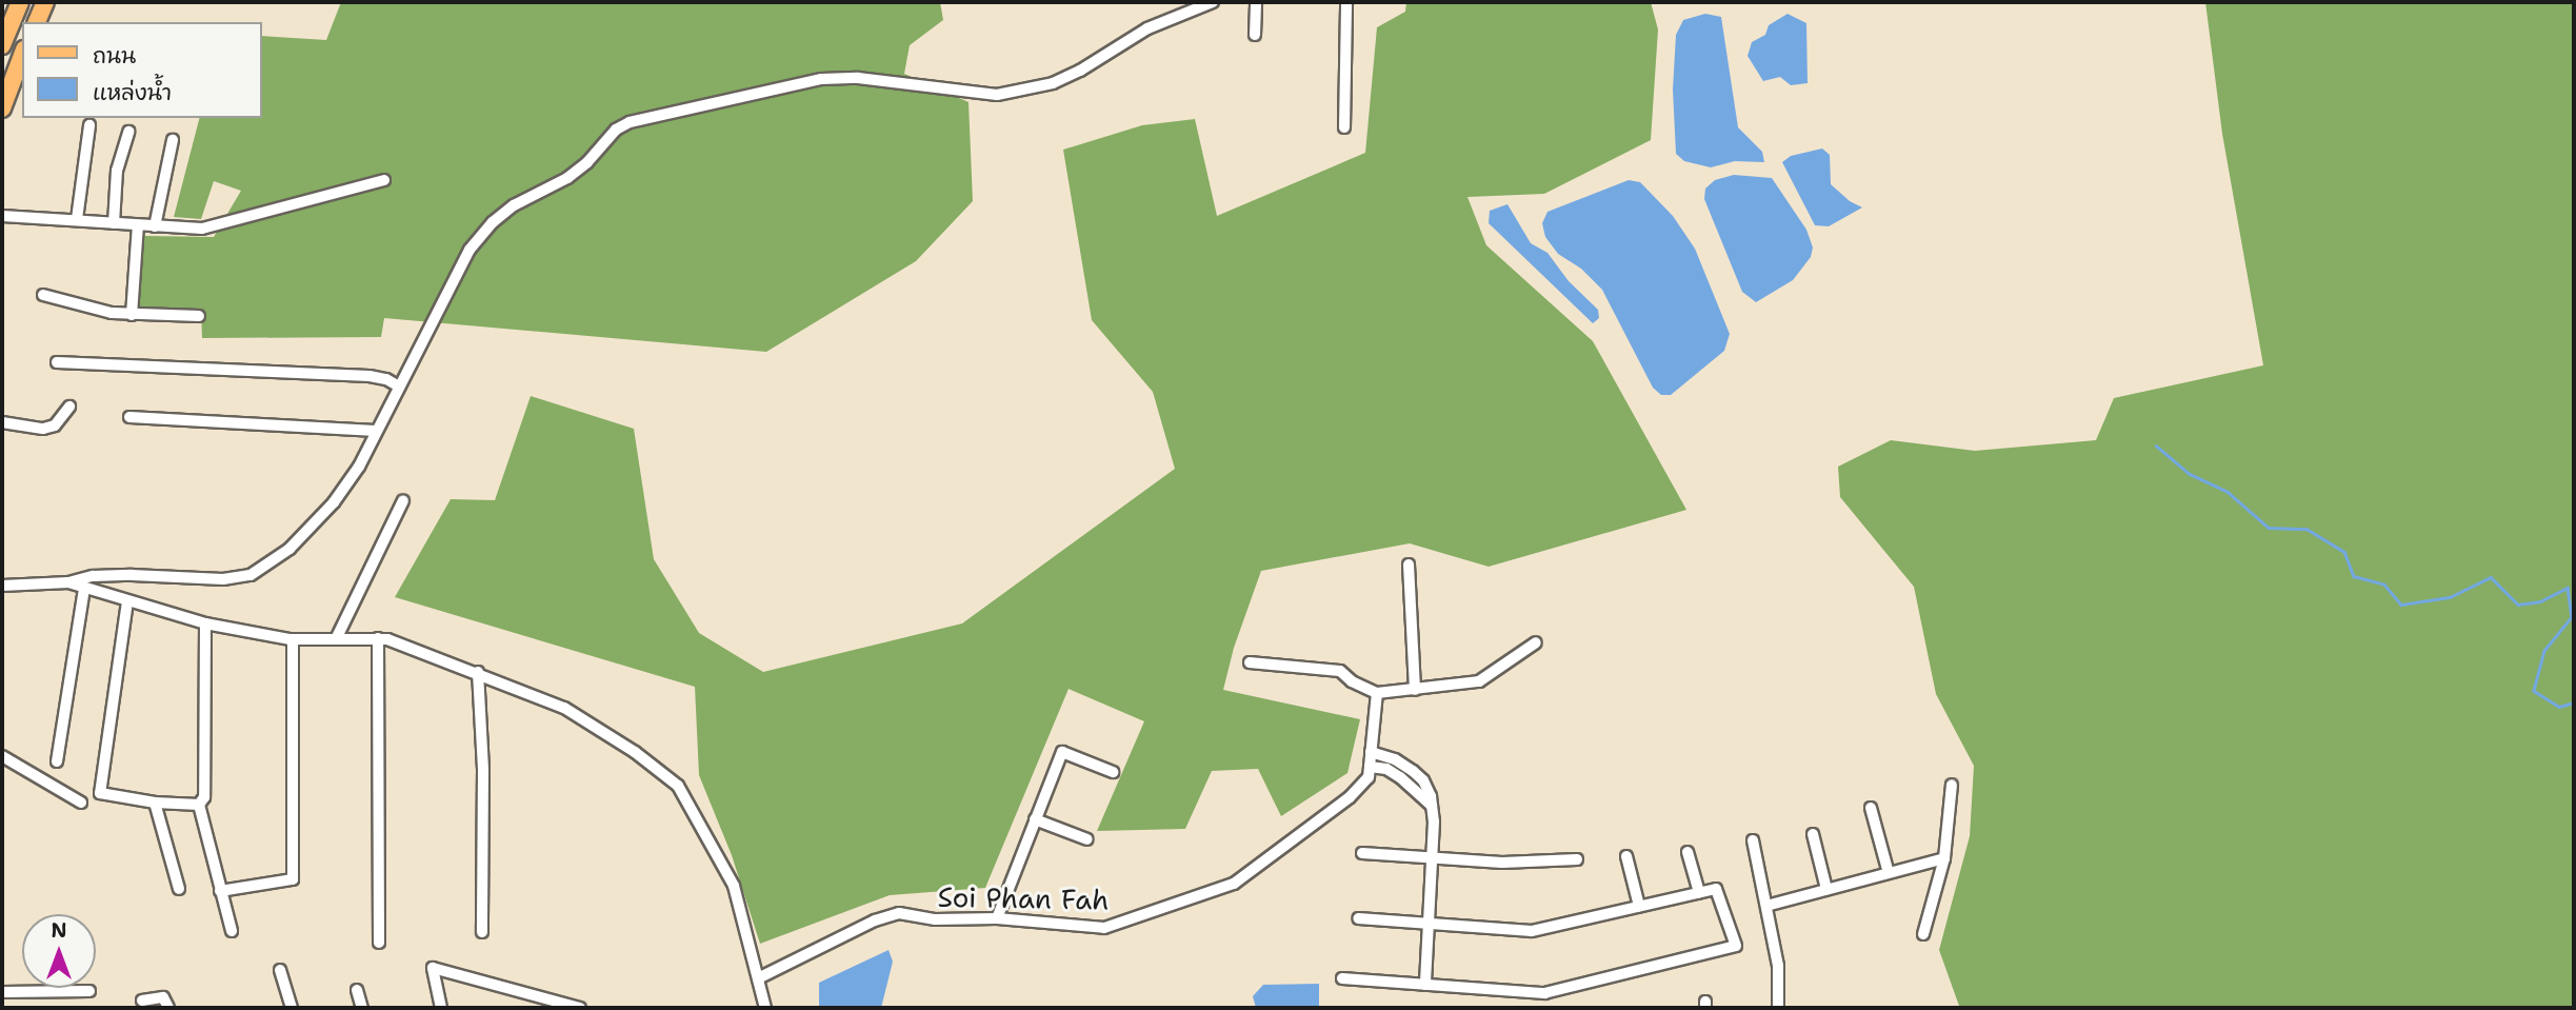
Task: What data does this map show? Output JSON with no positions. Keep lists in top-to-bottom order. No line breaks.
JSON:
{"streets":{"street":["Soi Phan Fah"]},"legend":["ถนน","แหล่งน้ำ"],"north":"top"}
